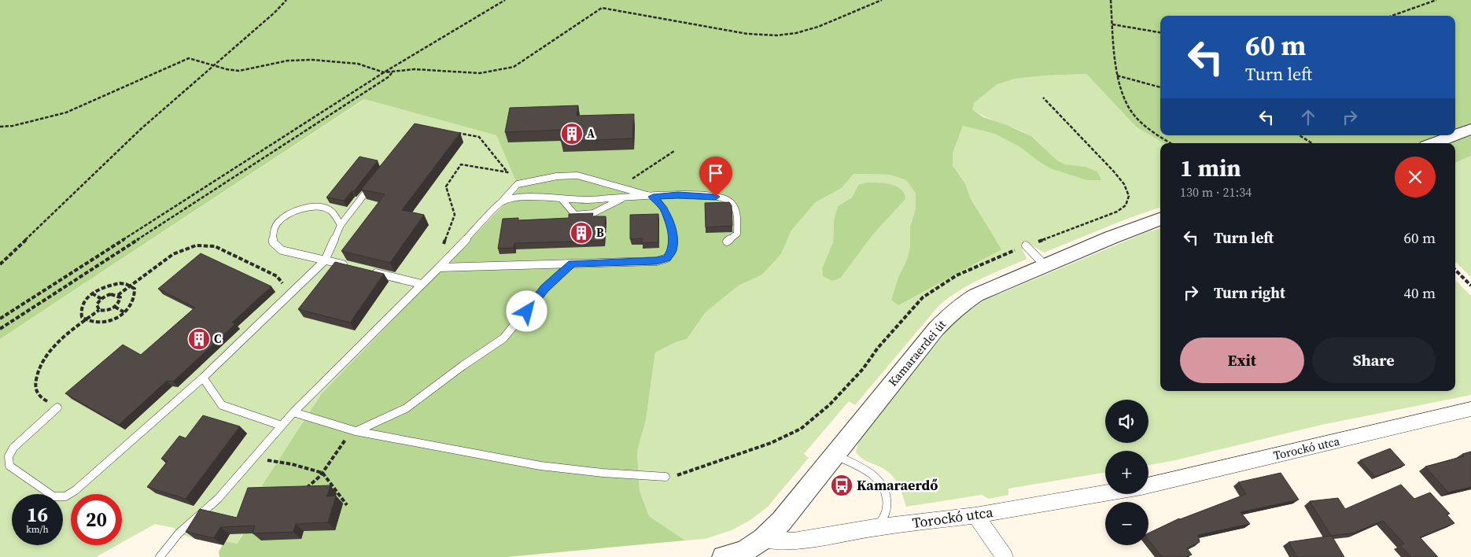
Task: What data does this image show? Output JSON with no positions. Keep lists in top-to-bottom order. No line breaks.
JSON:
{"streets":{"street":["Kamaraerdei út","Torockó utca"]},"crossings":[["Kamaraerdei út","Torockó utca"]],"places":{"building":["A","B","C"],"bus stop":["Kamaraerdő"]},"page":{"turn":["60 m","Turn left"],"heading":["1 min","130 m · 21:34"],"list":[{"name":"Turn left","value":"60 m"},{"name":"Turn right","value":"40 m"}],"buttons":["Exit","Share"],"map_buttons":["+","−"],"speed":"16 km/h","limit":"20"}}
